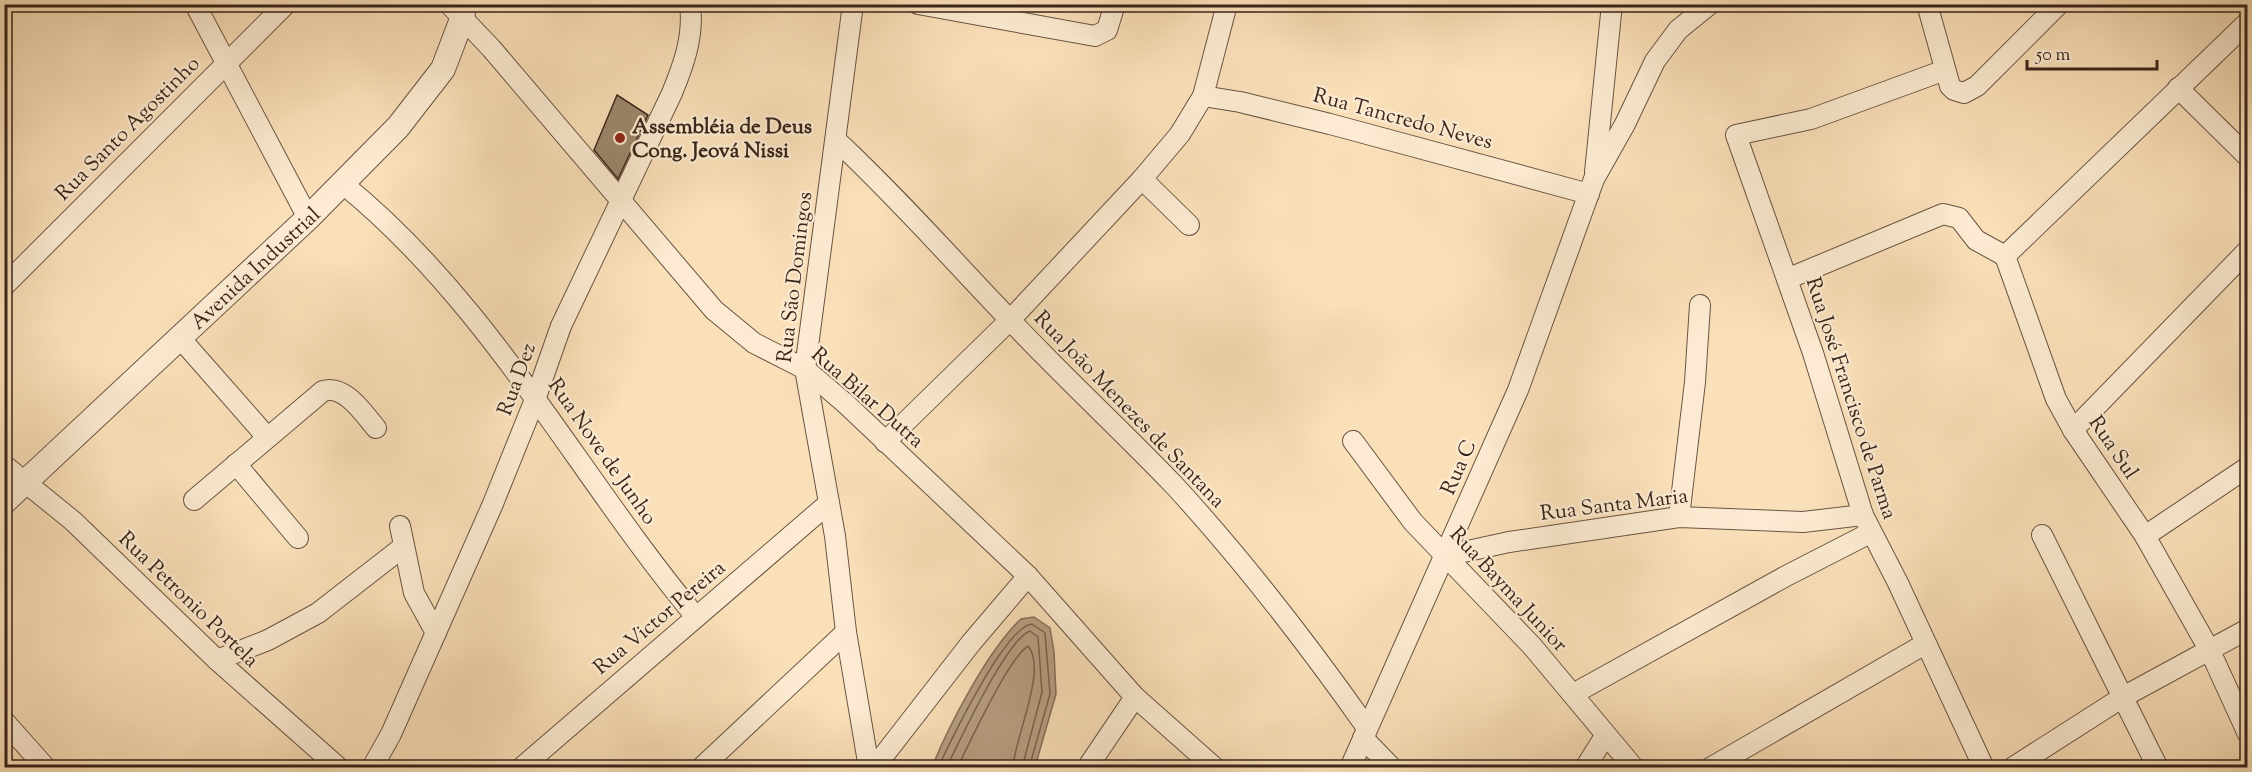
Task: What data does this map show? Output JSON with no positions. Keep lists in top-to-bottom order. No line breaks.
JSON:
{"streets":{"street":["Rua Tancredo Neves","Rua Santo Agostinho","Avenida Industrial","Rua São Domingos","Rua Dez","Rua Bilar Dutra","Rua José Francisco de Parma","Rua João Menezes de Santana","Rua Sul","Rua Nove de Junho","Rua C","Rua Santa Maria","Rua Bayma Junior","Rua Petronio Portela","Rua Victor Pereira"]},"crossings":[["Rua Tancredo Neves","Rua C"],["Avenida Industrial","Rua Bilar Dutra"],["Avenida Industrial","Rua Nove de Junho"],["Avenida Industrial","Rua Petronio Portela"],["Rua São Domingos","Rua Bilar Dutra"],["Rua São Domingos","Rua João Menezes de Santana"],["Rua São Domingos","Rua Victor Pereira"],["Rua Dez","Rua Bilar Dutra"],["Rua Dez","Rua Nove de Junho"],["Rua José Francisco de Parma","Rua Santa Maria"],["Rua João Menezes de Santana","Rua C"],["Rua Nove de Junho","Rua Victor Pereira"],["Rua C","Rua Santa Maria"],["Rua C","Rua Bayma Junior"],["Rua Santa Maria","Rua Bayma Junior"]],"places":["Assembléia de Deus Cong. Jeová Nissi"],"scale_bar":"50 m"}
